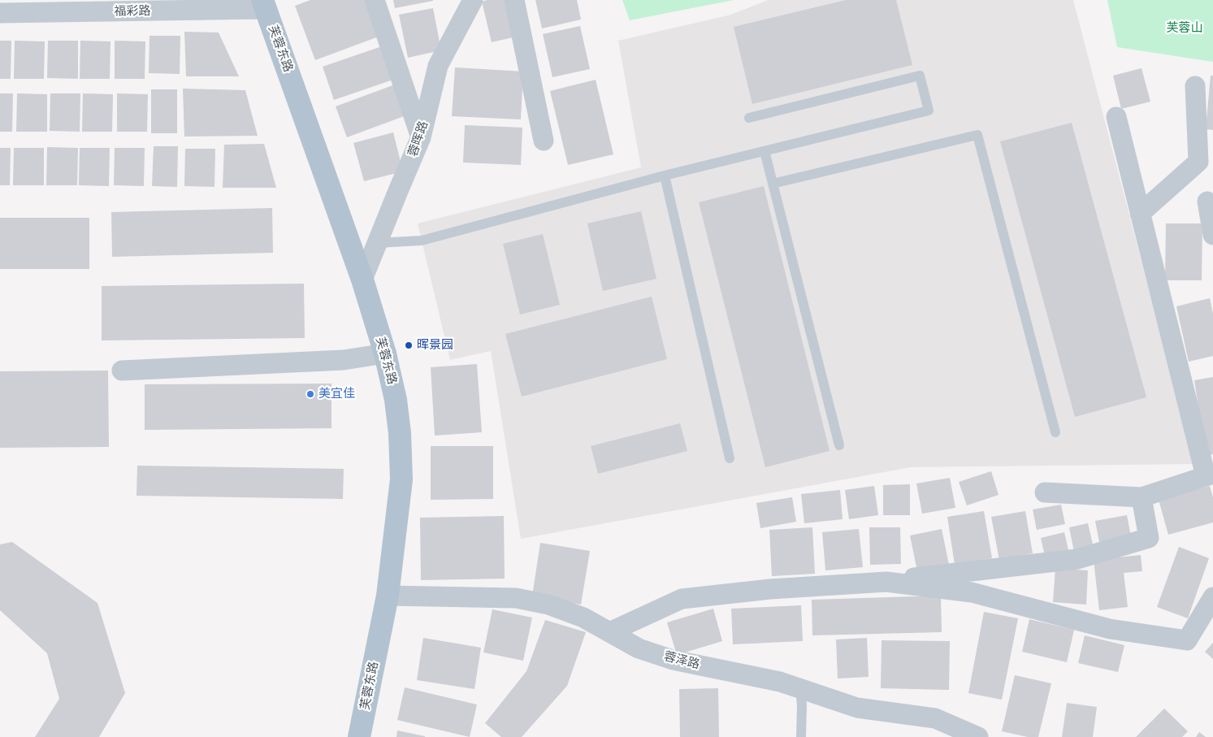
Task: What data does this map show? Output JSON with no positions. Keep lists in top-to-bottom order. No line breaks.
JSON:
{"streets":{"main road":["芙蓉东路"],"street":["福彩路","蓉晖路","蓉泽路"]},"crossings":[["福彩路","芙蓉东路"],["芙蓉东路","蓉晖路"],["芙蓉东路","蓉泽路"]],"parks":["芙蓉山"],"places":["晖景园","美宜佳"]}
